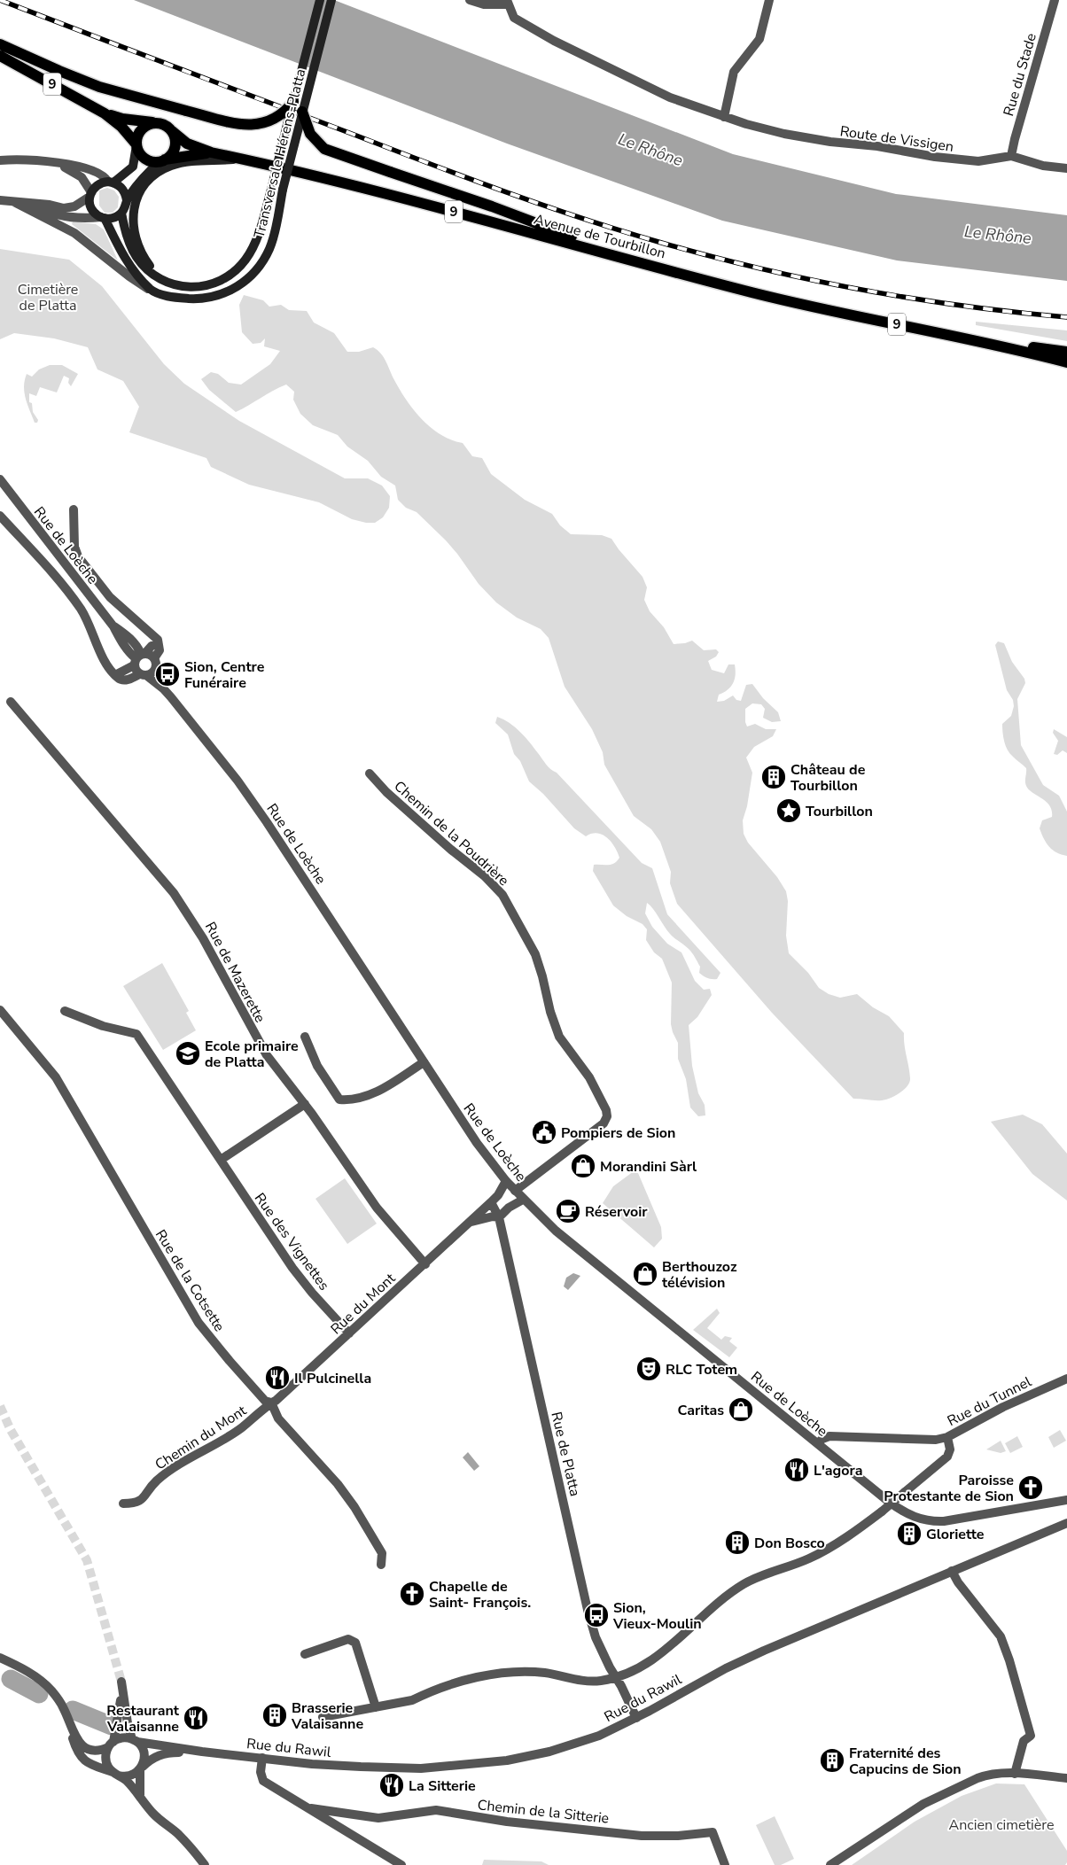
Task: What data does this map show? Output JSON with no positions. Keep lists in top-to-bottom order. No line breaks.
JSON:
{"streets":{"main road":["9","Transversale Hérens-Platta","Avenue de Tourbillon"],"street":["Rue du Stade","Route de Vissigen","Rue de Loèche","Chemin de la Poudrière","Rue de Mazerette","Rue des Vignettes","Rue de la Cotsette","Rue du Mont","Rue du Tunnel","Chemin du Mont","Rue de Platta","Rue du Rawil","Chemin de la Sitterie"]},"crossings":[["Rue du Stade","Route de Vissigen"],["9","Avenue de Tourbillon"],["Rue de Loèche","Chemin de la Poudrière"],["Rue de Loèche","Rue du Mont"],["Rue de Loèche","Rue du Tunnel"],["Rue de Mazerette","Rue du Mont"],["Rue des Vignettes","Rue du Mont"],["Rue de la Cotsette","Rue du Mont"],["Rue de la Cotsette","Chemin du Mont"],["Rue du Mont","Chemin du Mont"],["Rue du Mont","Rue de Platta"],["Rue de Platta","Rue du Rawil"]],"water":["Le Rhône"],"parks":["Cimetière de Platta","Ancien cimetière"],"places":{"bus stop":["Sion, Centre Funéraire","Sion, Vieux-Moulin"],"building":["Château de Tourbillon","Gloriette","Don Bosco","Brasserie Valaisanne","Fraternité des Capucins de Sion"],"place":["Tourbillon"],"school or university":["Ecole primaire de Platta"],"public building":["Pompiers de Sion"],"shop":["Morandini Sàrl","Berthouzoz télévision","Caritas"],"cafe":["Réservoir"],"theatre":["RLC Totem"],"restaurant":["Il Pulcinella","L'agora","Restaurant Valaisanne","La Sitterie"],"church":["Paroisse Protestante de Sion","Chapelle de Saint- François."]}}
